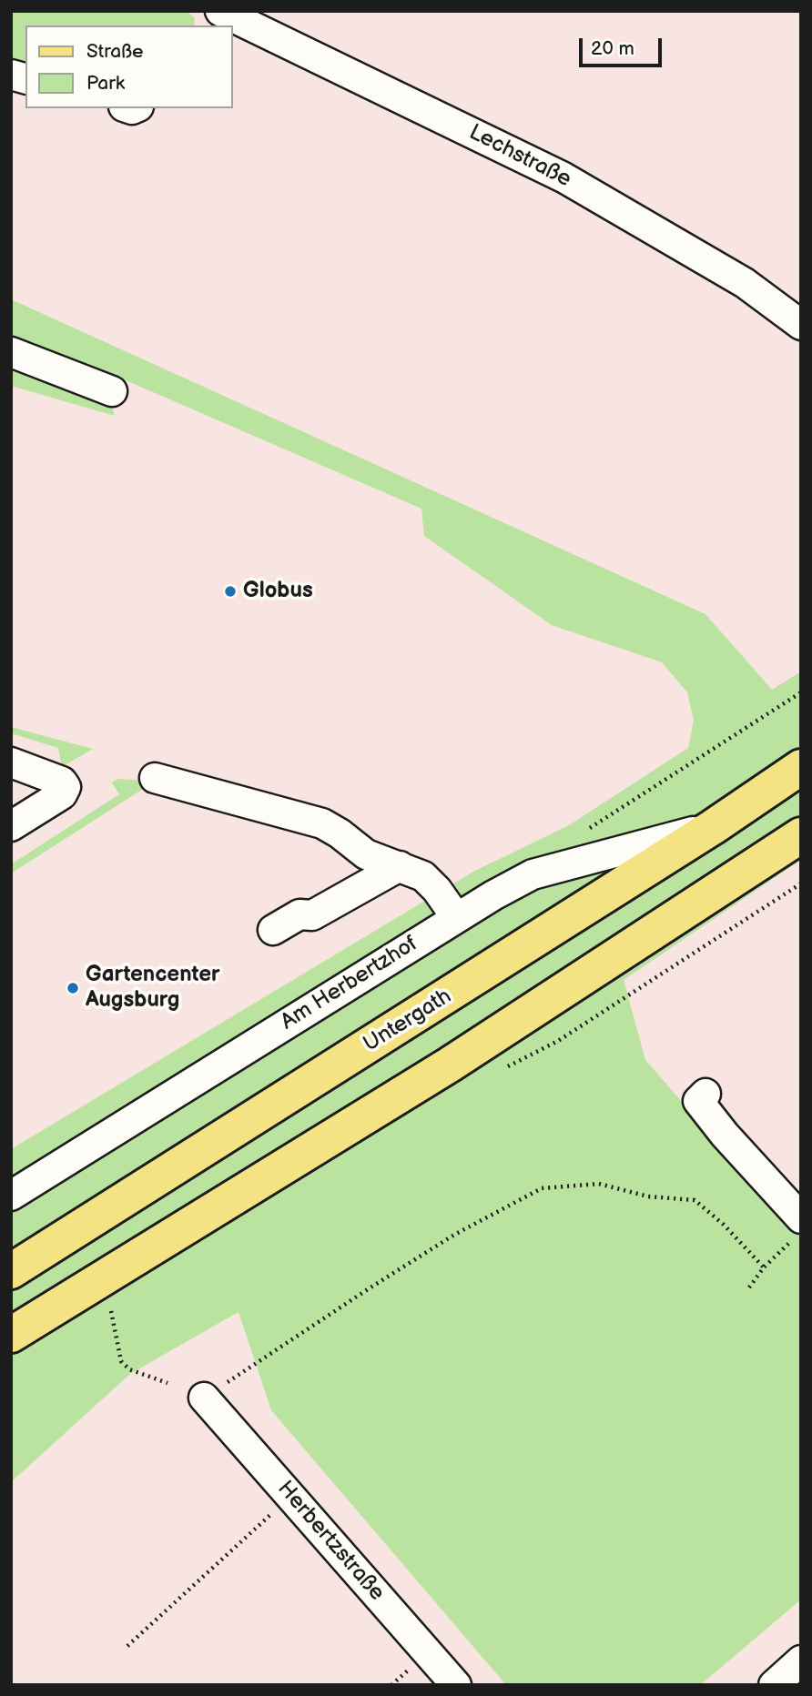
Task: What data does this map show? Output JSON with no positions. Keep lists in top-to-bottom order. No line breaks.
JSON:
{"streets":{"main road":["Untergath"],"street":["Lechstraße","Am Herbertzhof","Herbertzstraße"]},"crossings":[["Am Herbertzhof","Untergath"]],"places":["Globus","Gartencenter Augsburg"],"legend":["Straße","Park"],"scale_bar":"20 m"}
